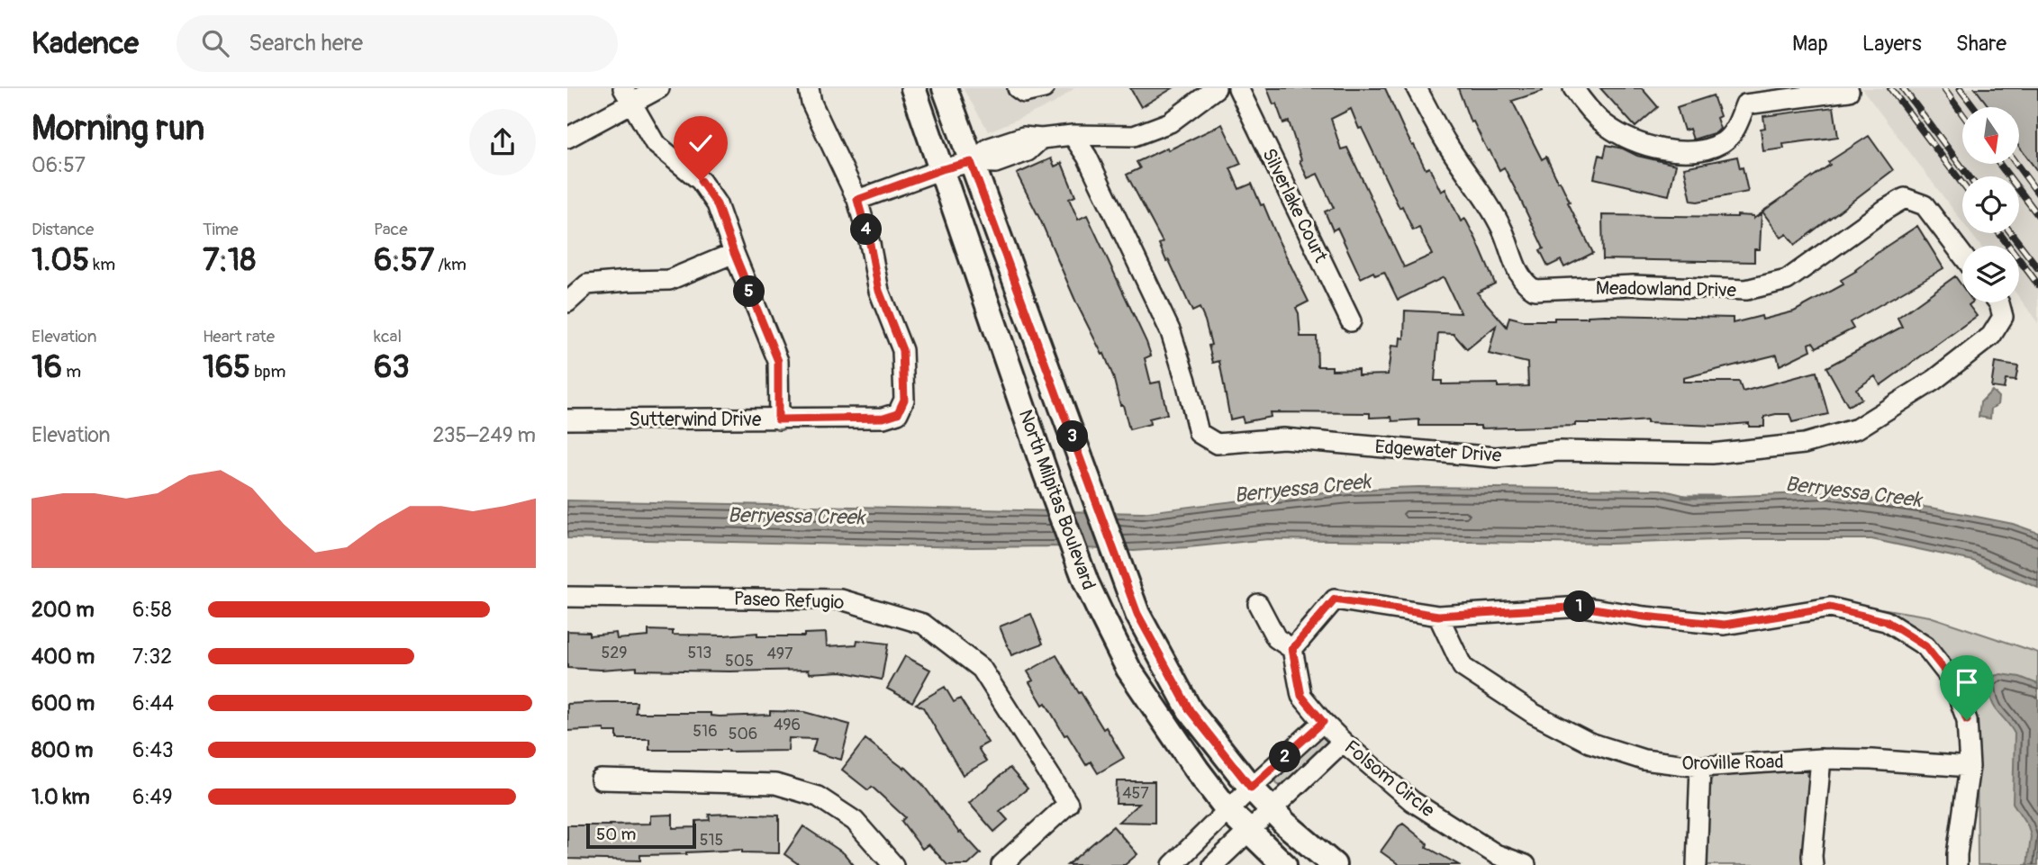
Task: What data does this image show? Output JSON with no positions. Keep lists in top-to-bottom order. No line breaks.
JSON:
{"streets":{"main road":["North Milpitas Boulevard"],"street":["Silverlake Court","Meadowland Drive","Sutterwind Drive","Edgewater Drive","Paseo Refugio","Oroville Road","Folsom Circle"]},"water":["Berryessa Creek"],"house_numbers":["529","513","497","505","496","516","506","457","515"],"scale_bar":"50 m","north":"bottom","page":{"header":"Kadence","search":"Search here","nav":["Map","Layers","Share"],"heading":["Morning run","06:57"],"stats":[["Distance","1.05 km"],["Time","7:18"],["Pace","6:57 /km"],["Elevation","16 m"],["Heart rate","165 bpm"],["kcal","63"]],"pins":["4","5","3","1","2"],"chart":["Elevation","235–249 m"],"list":[{"name":"200 m","note":"6:58"},{"name":"400 m","note":"7:32"},{"name":"600 m","note":"6:44"},{"name":"800 m","note":"6:43"},{"name":"1.0 km","note":"6:49"}],"scale":"50 m"}}
